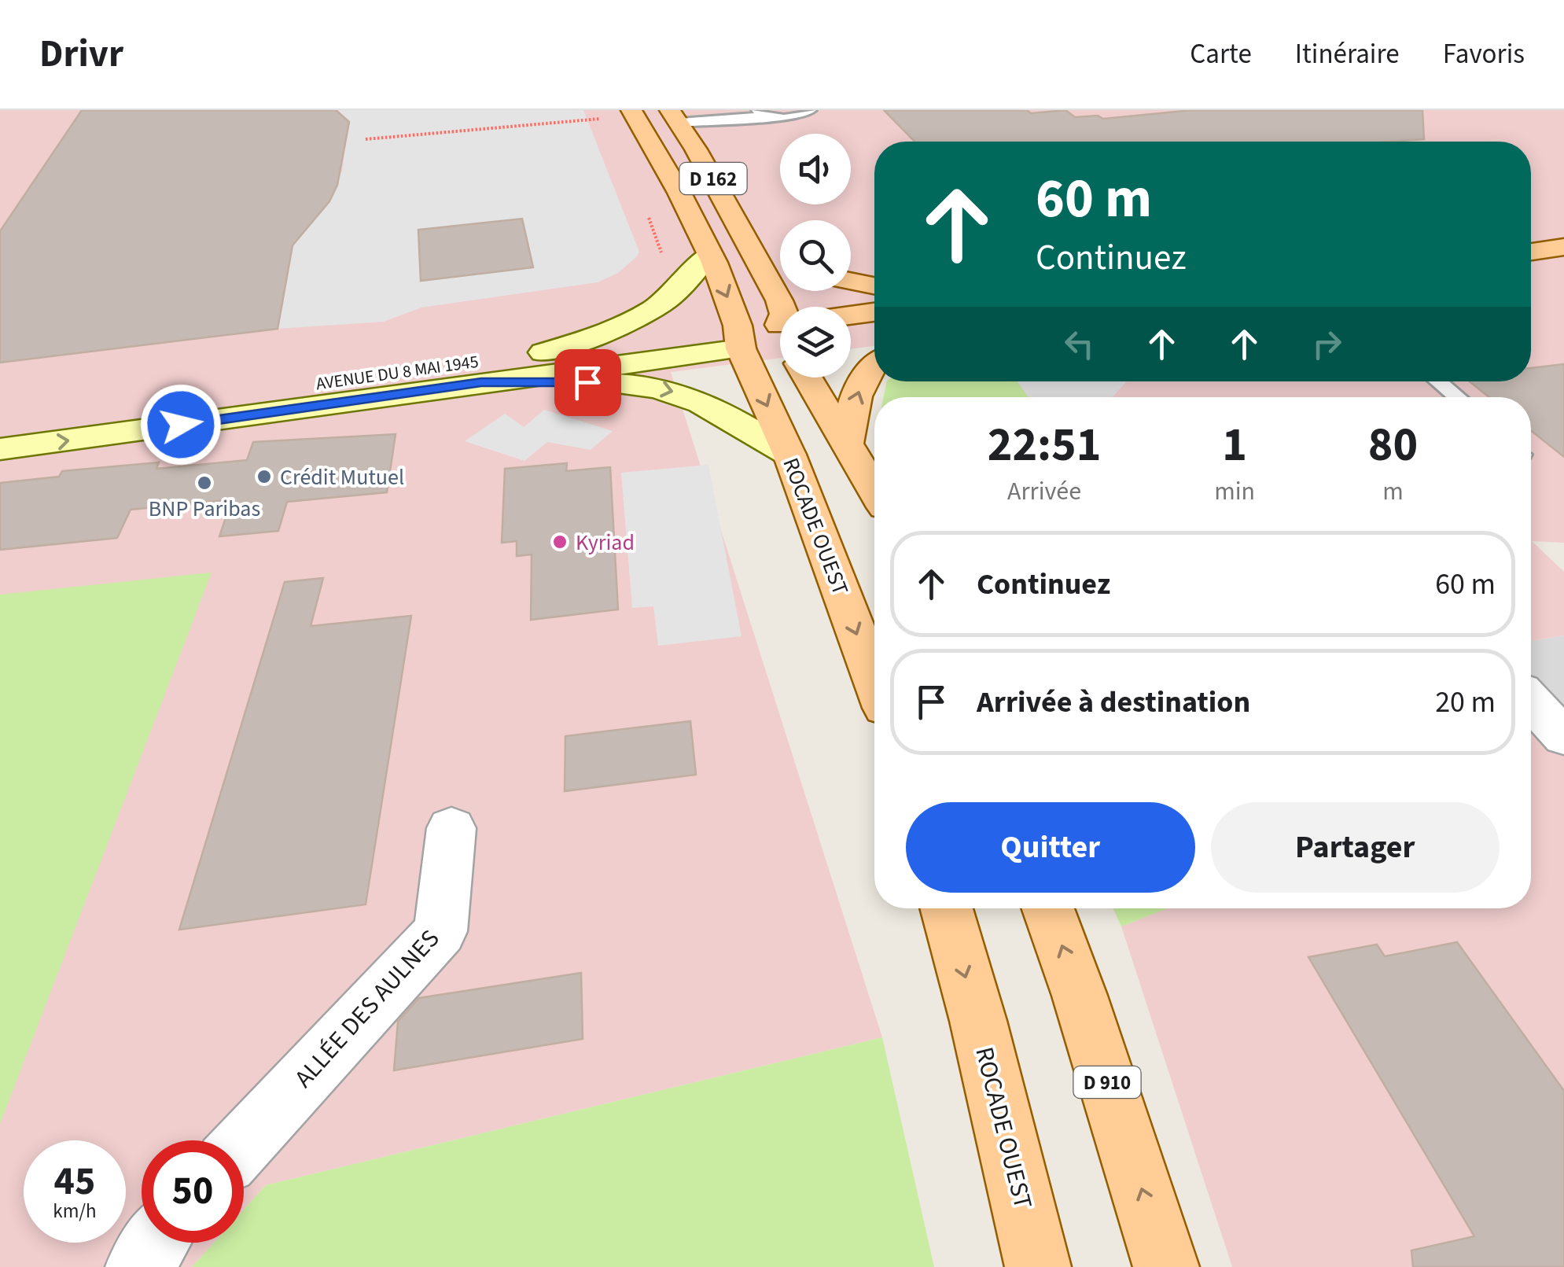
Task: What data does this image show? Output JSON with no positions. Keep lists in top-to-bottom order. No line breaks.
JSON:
{"streets":{"main road":["D 162","AVENUE DU 8 MAI 1945","ROCADE OUEST","D 910"],"street":["ALLÉE DES AULNES"]},"crossings":[["D 162","AVENUE DU 8 MAI 1945"],["D 162","ROCADE OUEST"],["AVENUE DU 8 MAI 1945","ROCADE OUEST"]],"places":["Crédit Mutuel","BNP Paribas","Kyriad"],"page":{"header":"Drivr","nav":["Carte","Itinéraire","Favoris"],"turn":["60 m","Continuez"],"eta":["22:51","Arrivée","1","min","80","m"],"list":[{"name":"Continuez","value":"60 m"},{"name":"Arrivée à destination","value":"20 m"}],"buttons":["Quitter","Partager"],"speed":"45 km/h","limit":"50"}}
